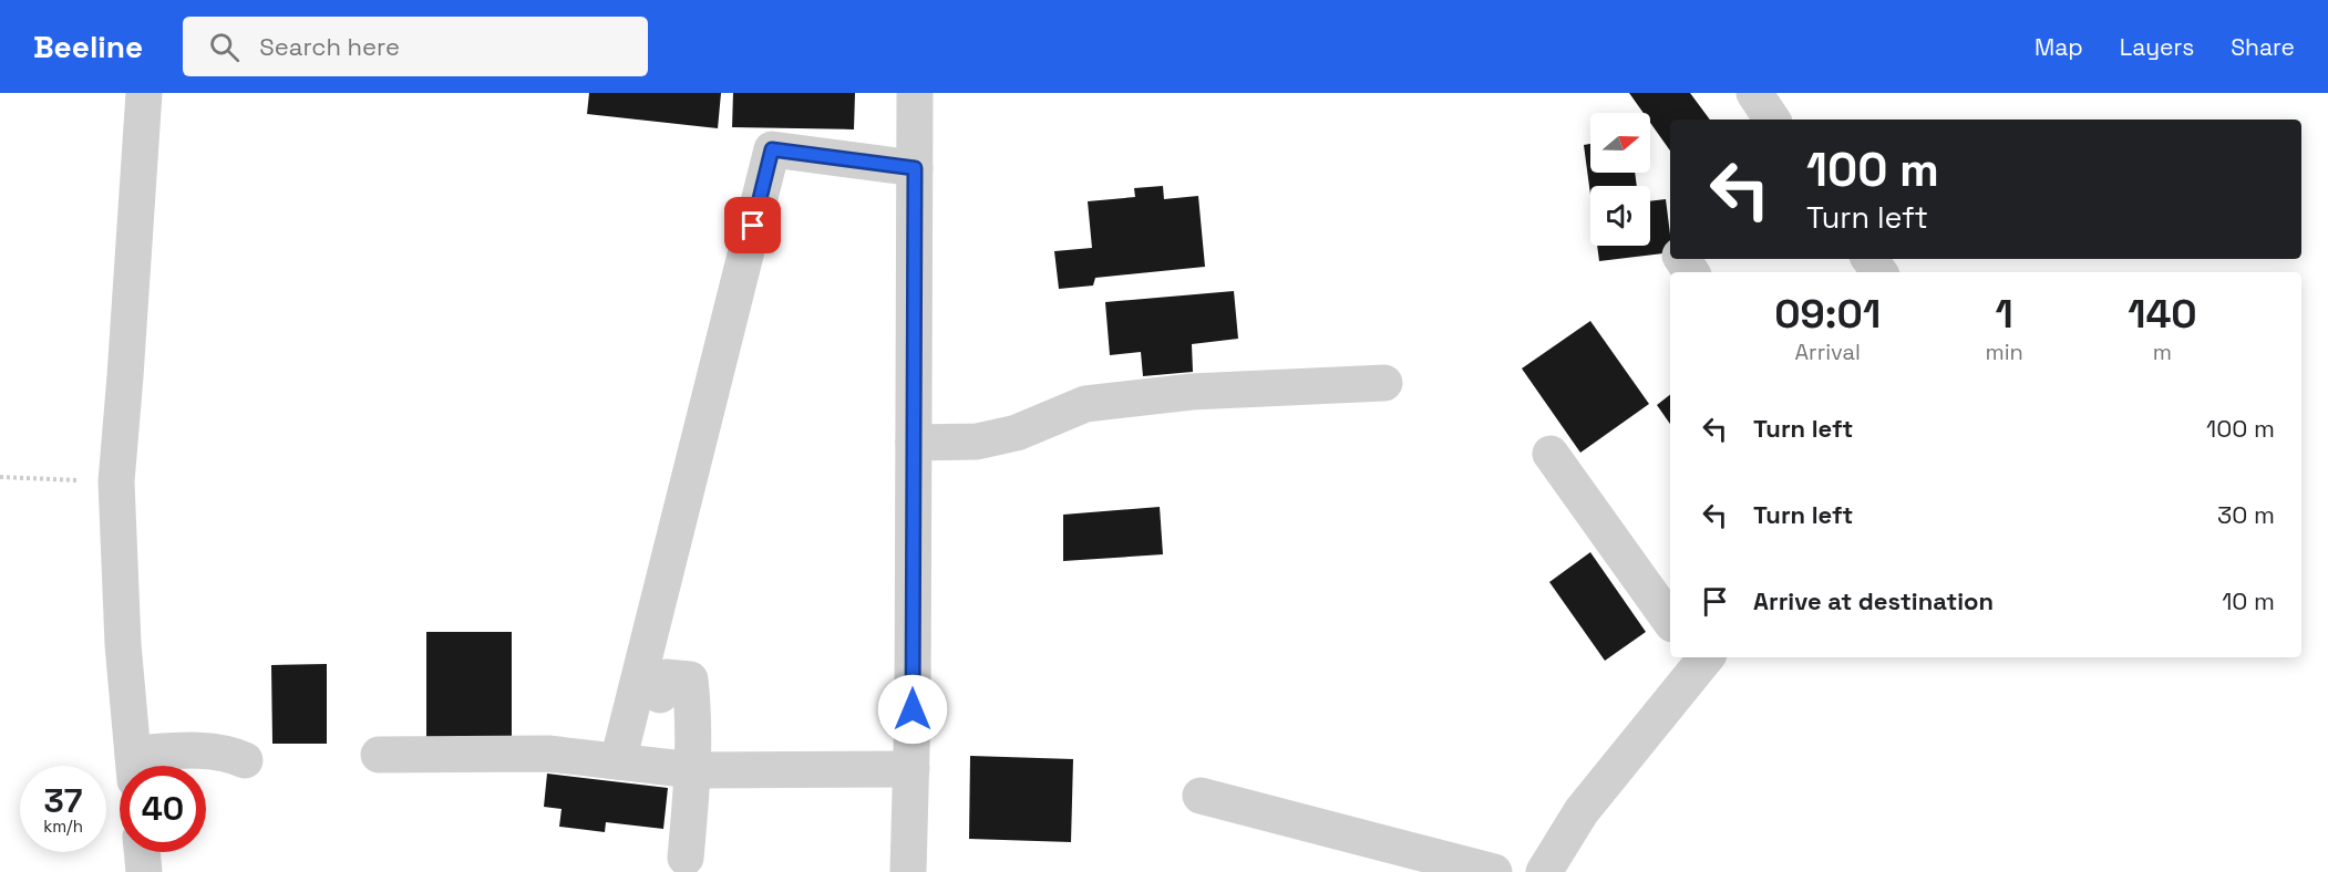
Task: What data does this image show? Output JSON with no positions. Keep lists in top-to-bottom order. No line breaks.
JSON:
{"north":"right","page":{"header":"Beeline","search":"Search here","nav":["Map","Layers","Share"],"turn":["100 m","Turn left"],"eta":["09:01","Arrival","1","min","140","m"],"list":[{"name":"Turn left","value":"100 m"},{"name":"Turn left","value":"30 m"},{"name":"Arrive at destination","value":"10 m"}],"speed":"37 km/h","limit":"40"}}
